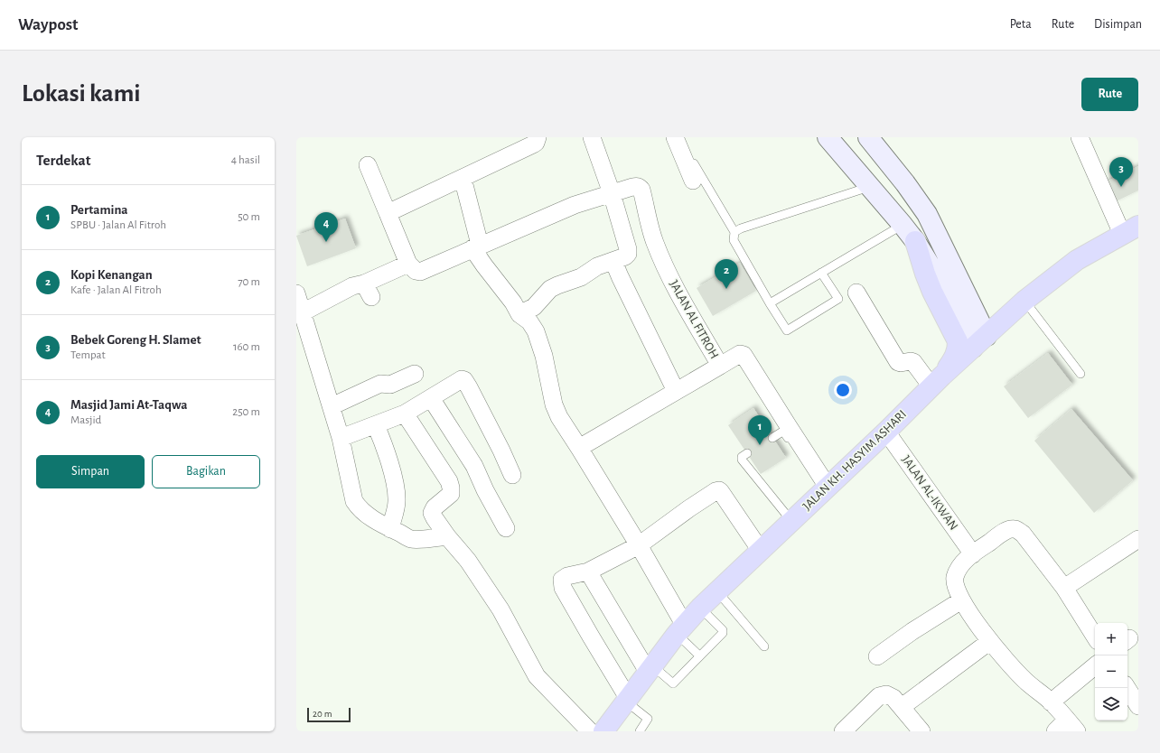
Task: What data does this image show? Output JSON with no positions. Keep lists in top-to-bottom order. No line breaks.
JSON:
{"streets":{"main road":["JALAN KH. HASYIM ASHARI"],"street":["JALAN AL FITROH","JALAN AL-IKWAN"]},"crossings":[["JALAN AL FITROH","JALAN KH. HASYIM ASHARI"],["JALAN KH. HASYIM ASHARI","JALAN AL-IKWAN"]],"scale_bar":"20 m","page":{"header":"Waypost","nav":["Peta","Rute","Disimpan"],"buttons":["Rute",["Simpan","Bagikan"]],"title":"Lokasi kami","heading":["Terdekat","4 hasil"],"pins":["3","4","2","1"],"list":[{"mark":"1","name":"Pertamina","note":"SPBU · Jalan Al Fitroh","value":"50 m"},{"mark":"2","name":"Kopi Kenangan","note":"Kafe · Jalan Al Fitroh","value":"70 m"},{"mark":"3","name":"Bebek Goreng H. Slamet","note":"Tempat","value":"160 m"},{"mark":"4","name":"Masjid Jami At-Taqwa","note":"Masjid","value":"250 m"}],"map_buttons":["+","−"],"scale":"20 m"}}
